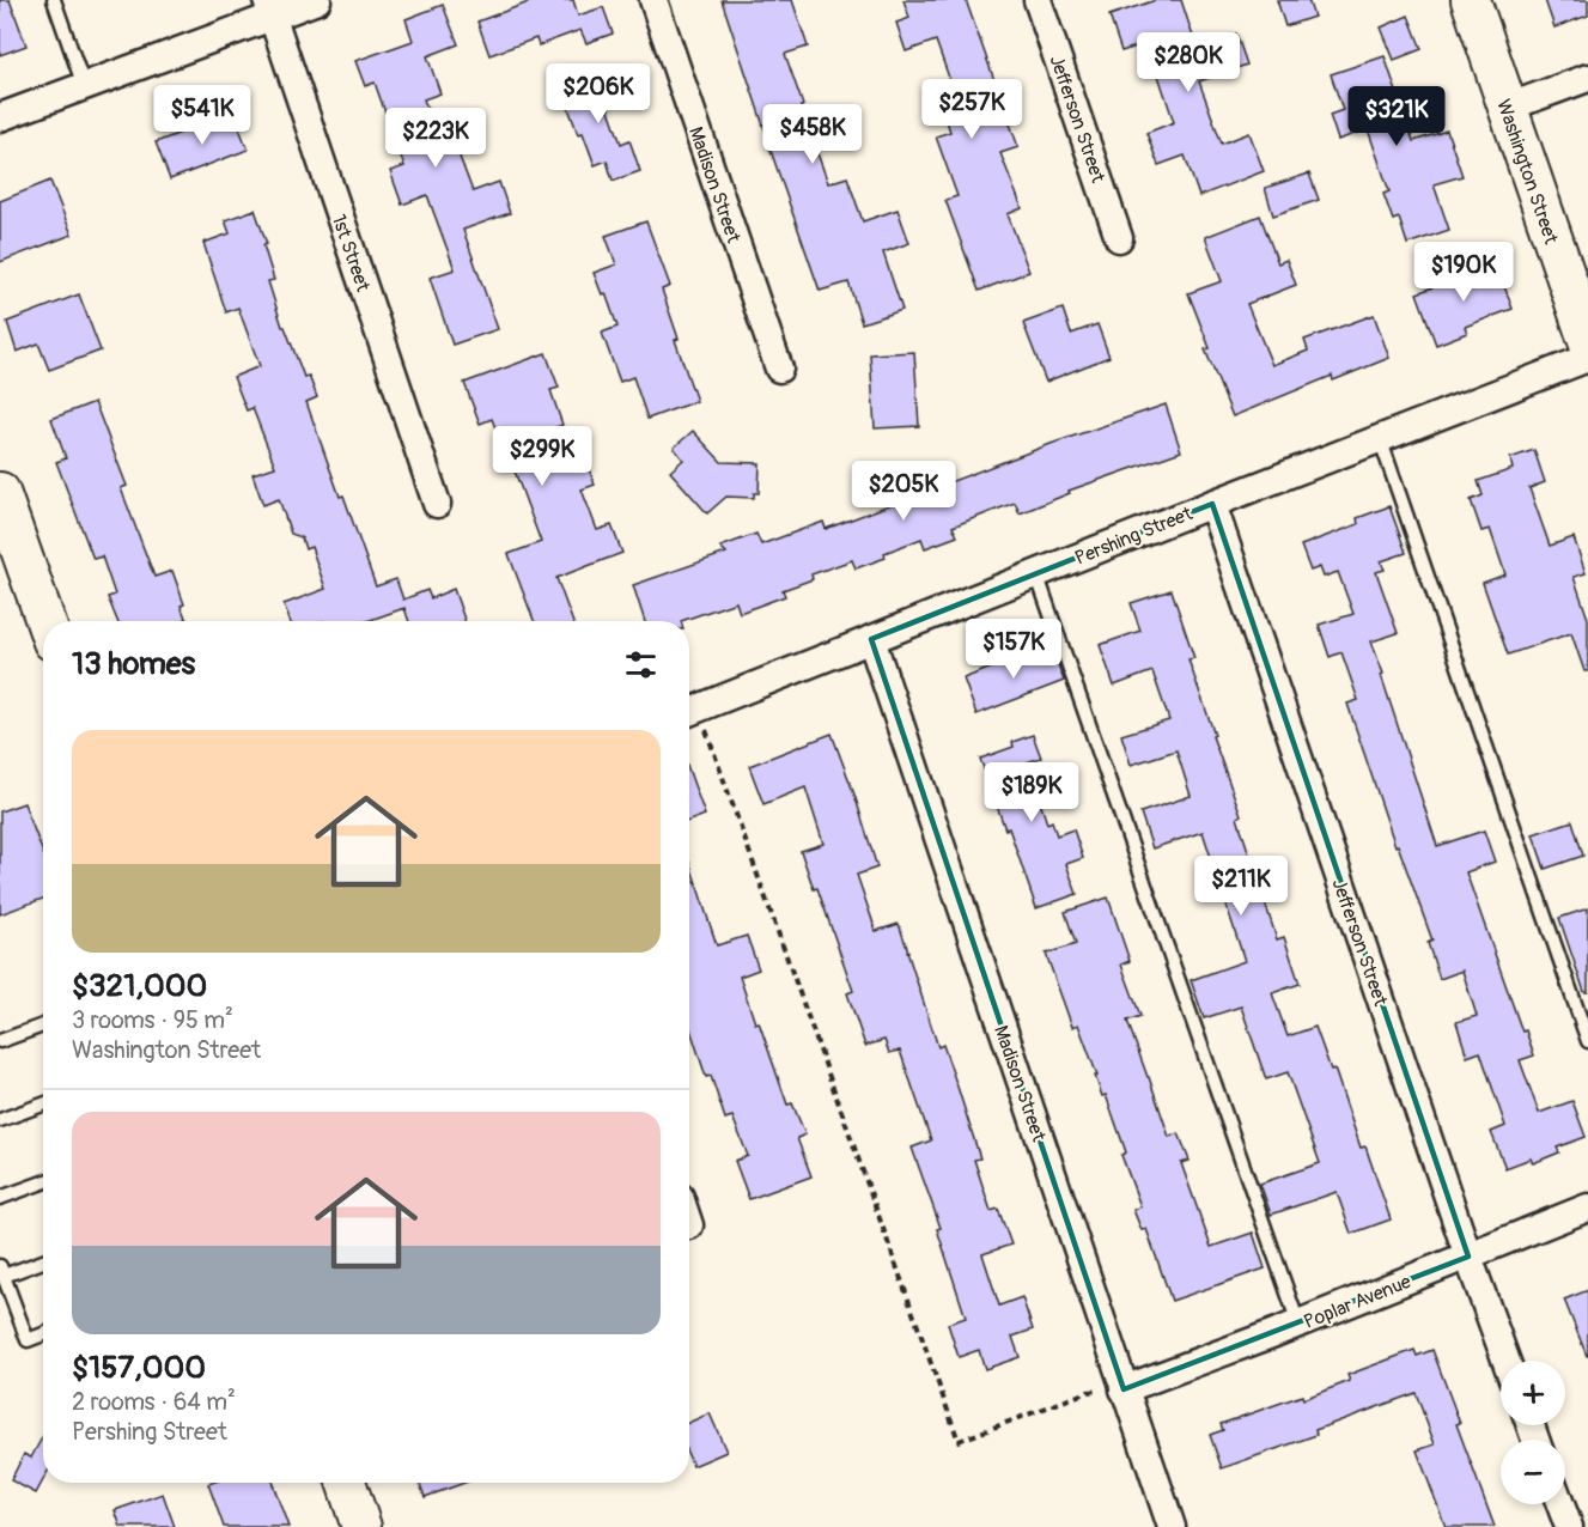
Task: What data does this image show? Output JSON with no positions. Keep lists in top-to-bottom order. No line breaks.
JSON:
{"streets":{"street":["Jefferson Street","Washington Street","Madison Street","1st Street","Pershing Street","Poplar Avenue"]},"crossings":[["Jefferson Street","Pershing Street"],["Jefferson Street","Poplar Avenue"],["Madison Street","Pershing Street"],["Madison Street","Poplar Avenue"]],"page":{"price":["$280K","$206K","$257K","$541K","$321K","$458K","$223K","$190K","$299K","$205K","$157K","$189K","$211K"],"heading":"13 homes","list":[{"name":"$321,000","note":"3 rooms · 95 m² · Washington Street"},{"name":"$157,000","note":"2 rooms · 64 m² · Pershing Street"}],"map_buttons":["+","−"]}}
